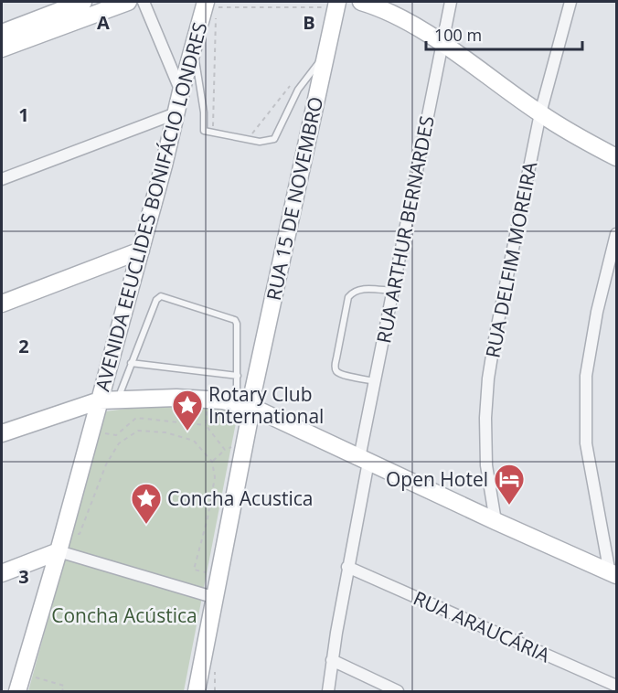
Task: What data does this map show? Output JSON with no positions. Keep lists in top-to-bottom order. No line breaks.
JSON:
{"streets":{"main road":["RUA 15 DE NOVEMBRO","AVENIDA EEUCLIDES BONIFÁCIO LONDRES"],"street":["RUA ARTHUR BERNARDES","RUA DELFIM MOREIRA","RUA ARAUCÁRIA"]},"crossings":[["RUA ARTHUR BERNARDES","RUA ARAUCÁRIA"]],"parks":["Concha Acústica"],"places":{"place":["Rotary Club International","Concha Acustica"],"hotel":["Open Hotel"]},"scale_bar":"100 m","grid":{"columns":["A","B"],"rows":["1","2","3"]}}
